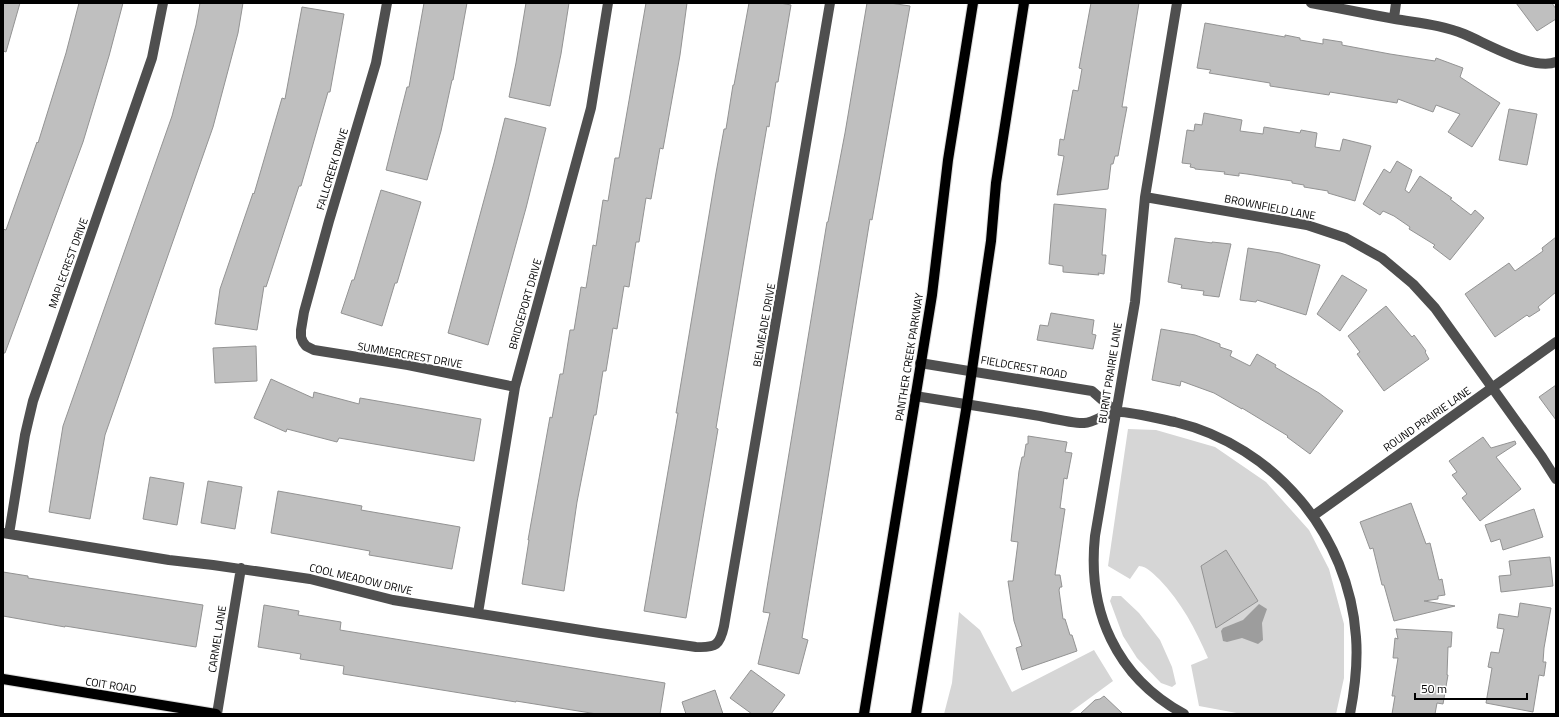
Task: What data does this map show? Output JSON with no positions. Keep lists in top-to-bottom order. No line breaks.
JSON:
{"streets":{"main road":["PANTHER CREEK PARKWAY","COIT ROAD"],"street":["FALLCREEK DRIVE","BROWNFIELD LANE","MAPLECREST DRIVE","BRIDGEPORT DRIVE","BELMEADE DRIVE","SUMMERCREST DRIVE","FIELDCREST ROAD","BURNT PRAIRIE LANE","ROUND PRAIRIE LANE","COOL MEADOW DRIVE","CARMEL LANE"]},"crossings":[["FALLCREEK DRIVE","SUMMERCREST DRIVE"],["BROWNFIELD LANE","BURNT PRAIRIE LANE"],["BROWNFIELD LANE","ROUND PRAIRIE LANE"],["MAPLECREST DRIVE","COOL MEADOW DRIVE"],["BRIDGEPORT DRIVE","SUMMERCREST DRIVE"],["BRIDGEPORT DRIVE","COOL MEADOW DRIVE"],["BELMEADE DRIVE","COOL MEADOW DRIVE"],["PANTHER CREEK PARKWAY","FIELDCREST ROAD"],["FIELDCREST ROAD","BURNT PRAIRIE LANE"],["COOL MEADOW DRIVE","CARMEL LANE"],["CARMEL LANE","COIT ROAD"]],"scale_bar":"50 m"}
